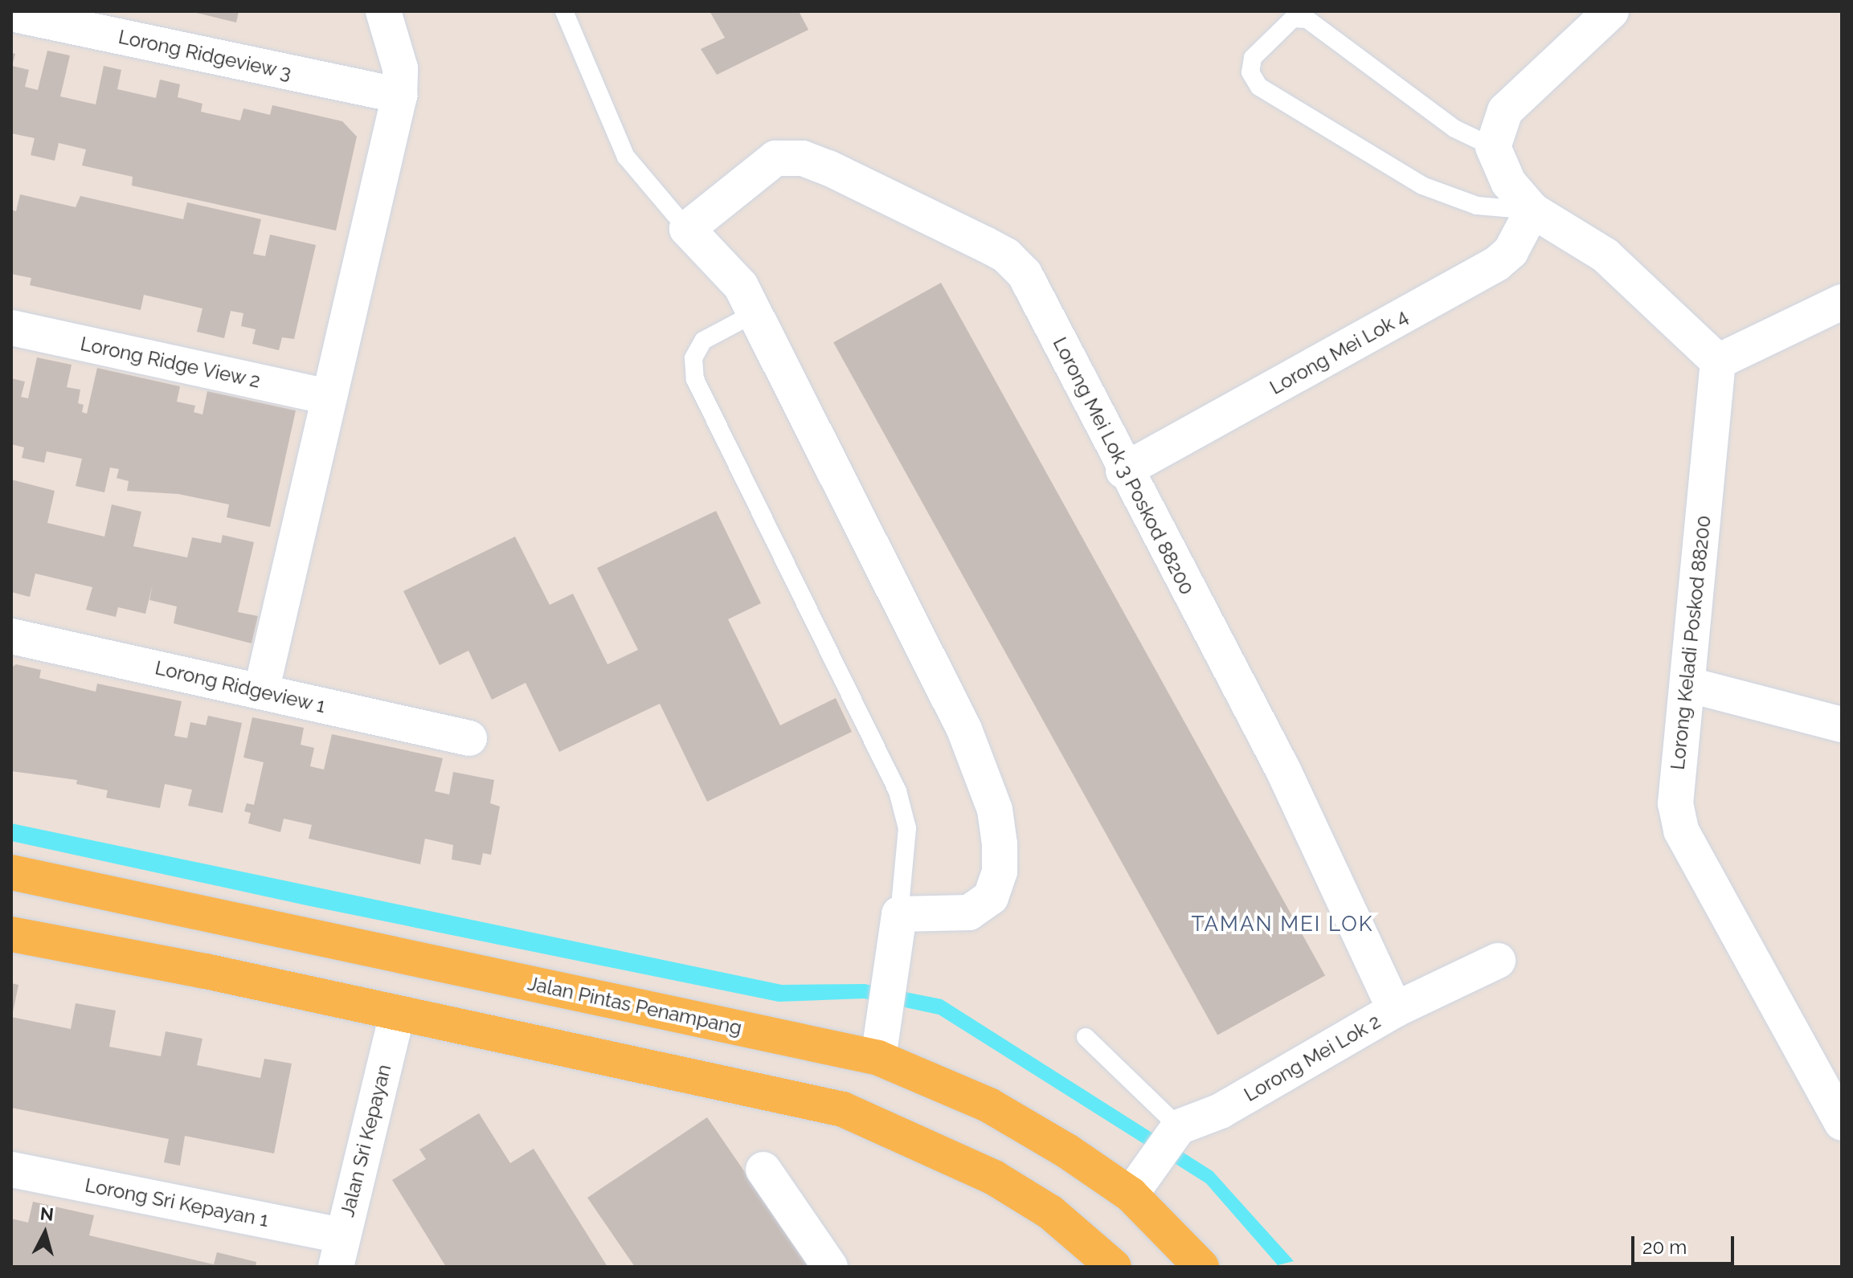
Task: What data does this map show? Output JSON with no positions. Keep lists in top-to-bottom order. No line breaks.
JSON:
{"streets":{"main road":["Jalan Pintas Penampang"],"street":["Lorong Ridgeview 3","Lorong Mei Lok 4","Lorong Ridge View 2","Lorong Mei Lok 3 Poskod 88200","Lorong Keladi Poskod 88200","Lorong Ridgeview 1","Lorong Mei Lok 2","Jalan Sri Kepayan","Lorong Sri Kepayan 1"]},"crossings":[["Lorong Mei Lok 4","Lorong Mei Lok 3 Poskod 88200"],["Lorong Mei Lok 3 Poskod 88200","Lorong Mei Lok 2"],["Jalan Sri Kepayan","Lorong Sri Kepayan 1"]],"districts":["TAMAN MEI LOK"],"scale_bar":"20 m","north":"top"}
